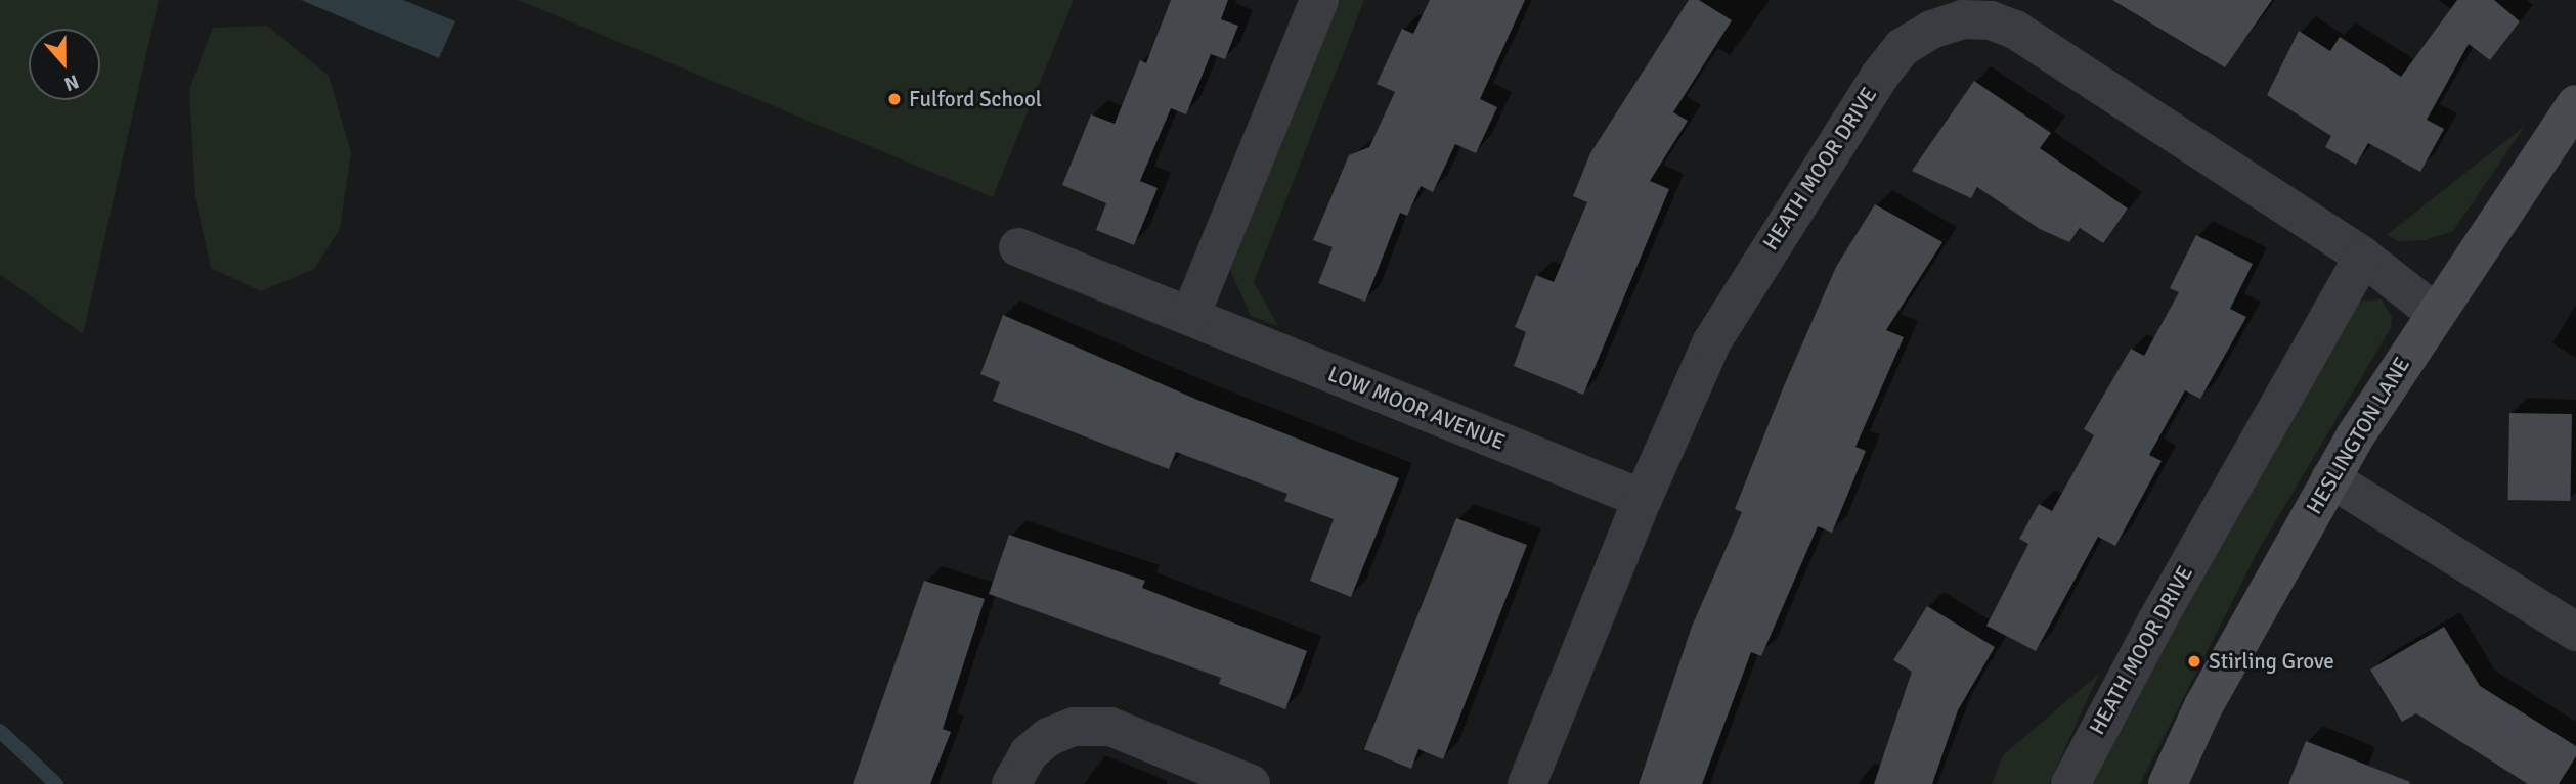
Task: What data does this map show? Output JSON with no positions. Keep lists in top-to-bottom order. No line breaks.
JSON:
{"streets":{"street":["HEATH MOOR DRIVE","LOW MOOR AVENUE","HESLINGTON LANE"]},"crossings":[["HEATH MOOR DRIVE","LOW MOOR AVENUE"],["HEATH MOOR DRIVE","HESLINGTON LANE"]],"places":["Fulford School","Stirling Grove"],"north":"bottom"}
